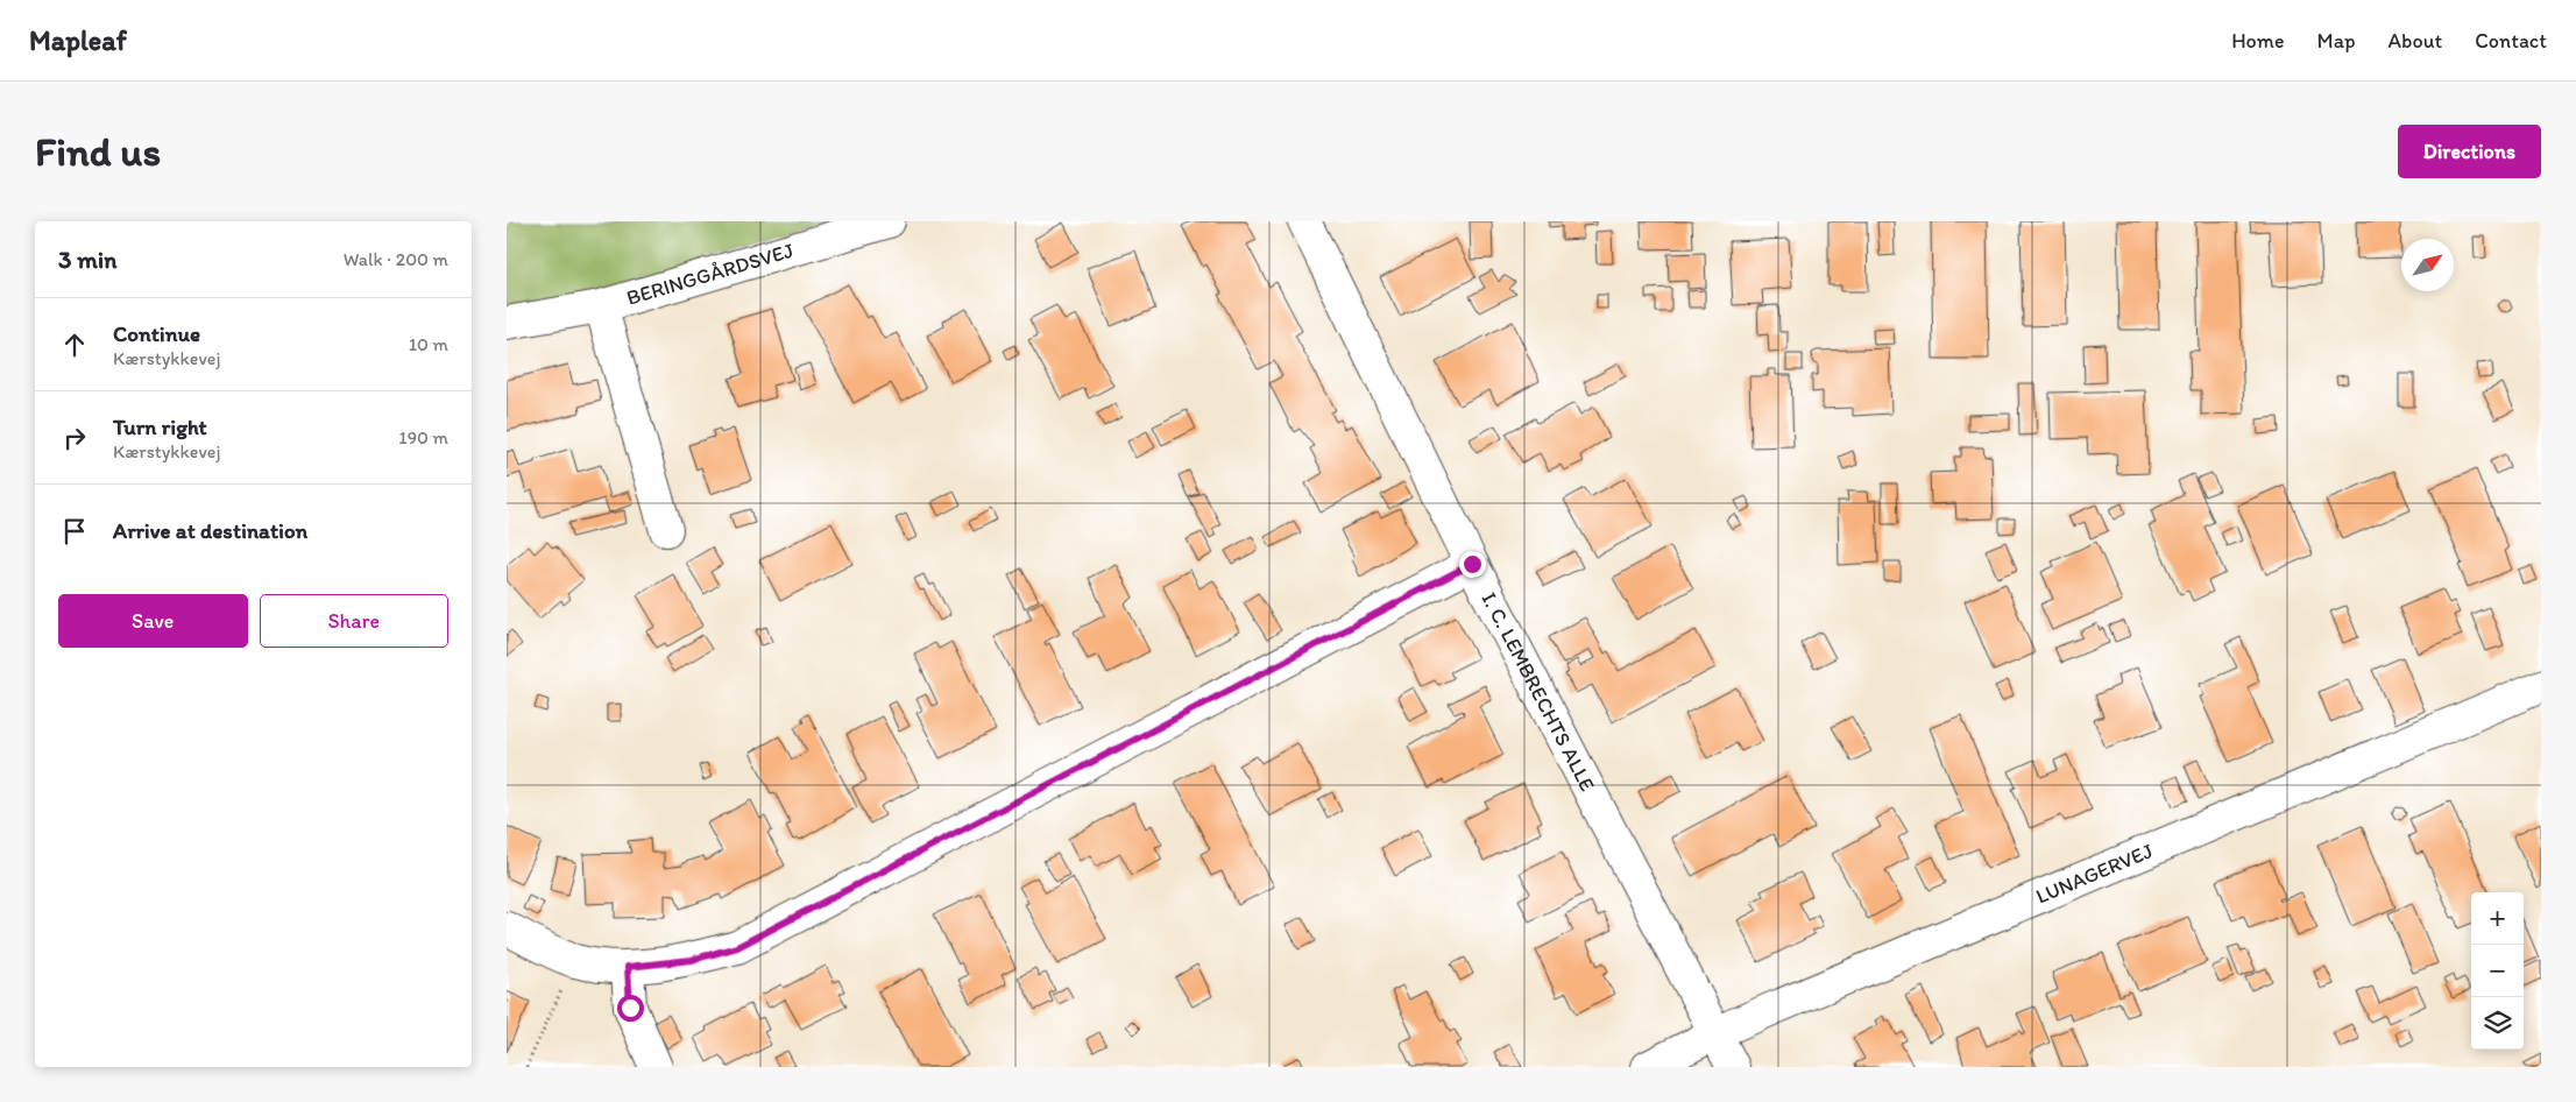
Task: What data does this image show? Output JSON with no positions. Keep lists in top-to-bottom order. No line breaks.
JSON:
{"streets":{"street":["BERINGGÅRDSVEJ","I. C. LEMBRECHTS ALLE","LUNAGERVEJ"]},"crossings":[["I. C. LEMBRECHTS ALLE","LUNAGERVEJ"]],"north":"top right","page":{"header":"Mapleaf","nav":["Home","Map","About","Contact"],"buttons":["Directions",["Save","Share"]],"title":"Find us","heading":["3 min","Walk · 200 m"],"list":[["Continue","Kærstykkevej","10 m"],["Turn right","Kærstykkevej","190 m"],"Arrive at destination"],"map_buttons":["+","−"]}}
